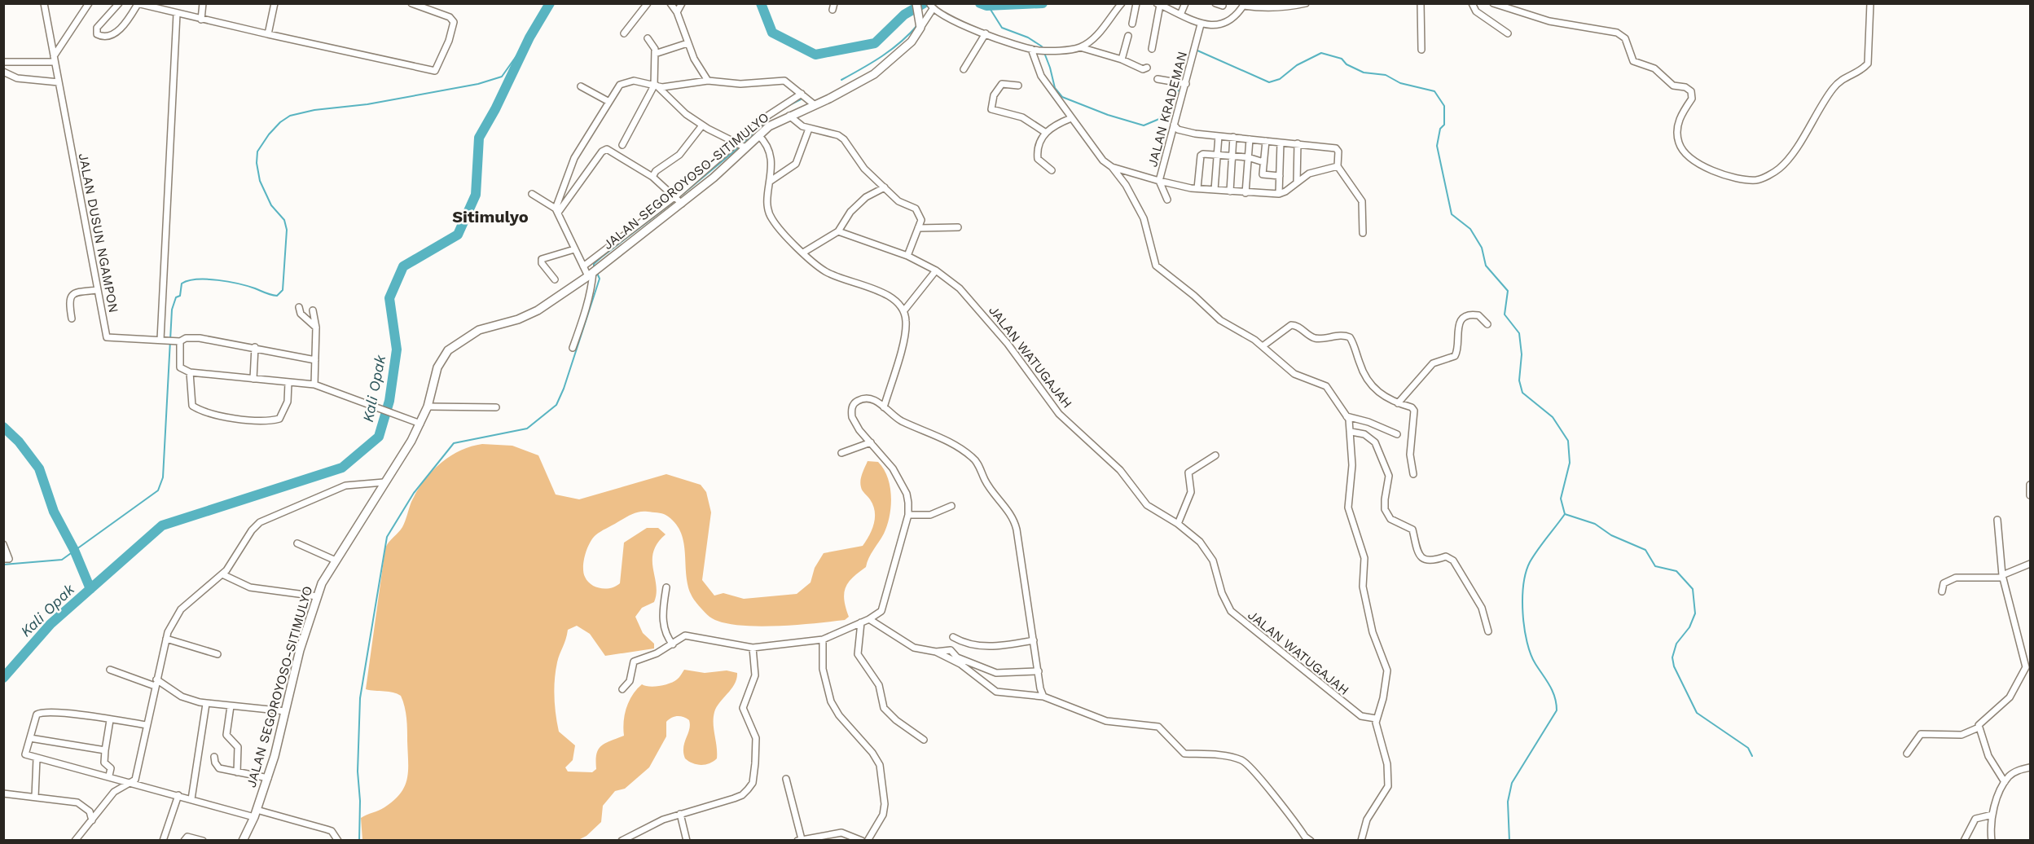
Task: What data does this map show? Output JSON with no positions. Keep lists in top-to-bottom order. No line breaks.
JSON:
{"streets":{"main road":["JALAN SEGOROYOSO-SITIMULYO"],"street":["JALAN KRADEMAN","JALAN DUSUN NGAMPON","JALAN WATUGAJAH"]},"districts":["Sitimulyo"],"water":["Kali Opak"]}
